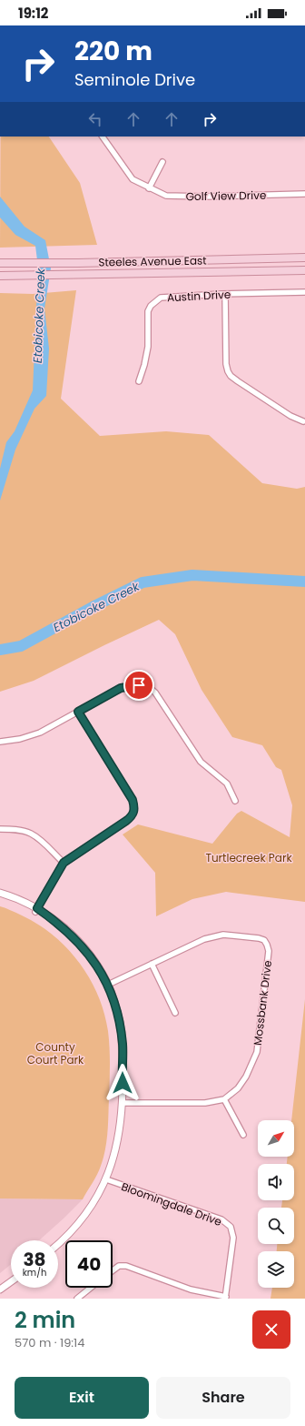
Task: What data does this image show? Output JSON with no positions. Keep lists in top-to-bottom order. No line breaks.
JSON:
{"streets":{"main road":["Steeles Avenue East"],"street":["Golf View Drive","Austin Drive","Mossbank Drive","Bloomingdale Drive"]},"water":["Etobicoke Creek"],"parks":["Turtlecreek Park","County Court Park"],"north":"top right","page":{"status":"19:12","turn":["220 m","Seminole Drive"],"speed":"38 km/h","limit":"40","heading":["2 min","570 m · 19:14"],"buttons":["Exit","Share"]}}
